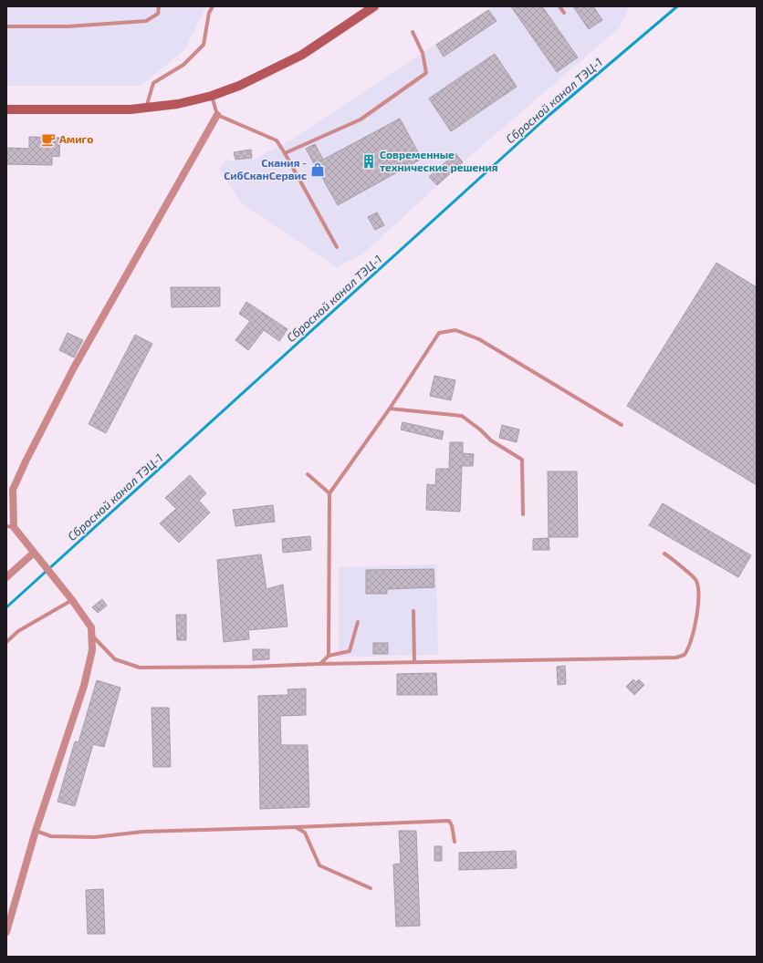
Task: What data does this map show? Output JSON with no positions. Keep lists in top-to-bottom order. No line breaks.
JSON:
{"water":["Сбросной канал ТЭЦ-1"],"places":{"cafe":["Амиго"],"building":["Современные технические решения"],"shop":["Скания - СибСканСервис"]}}
